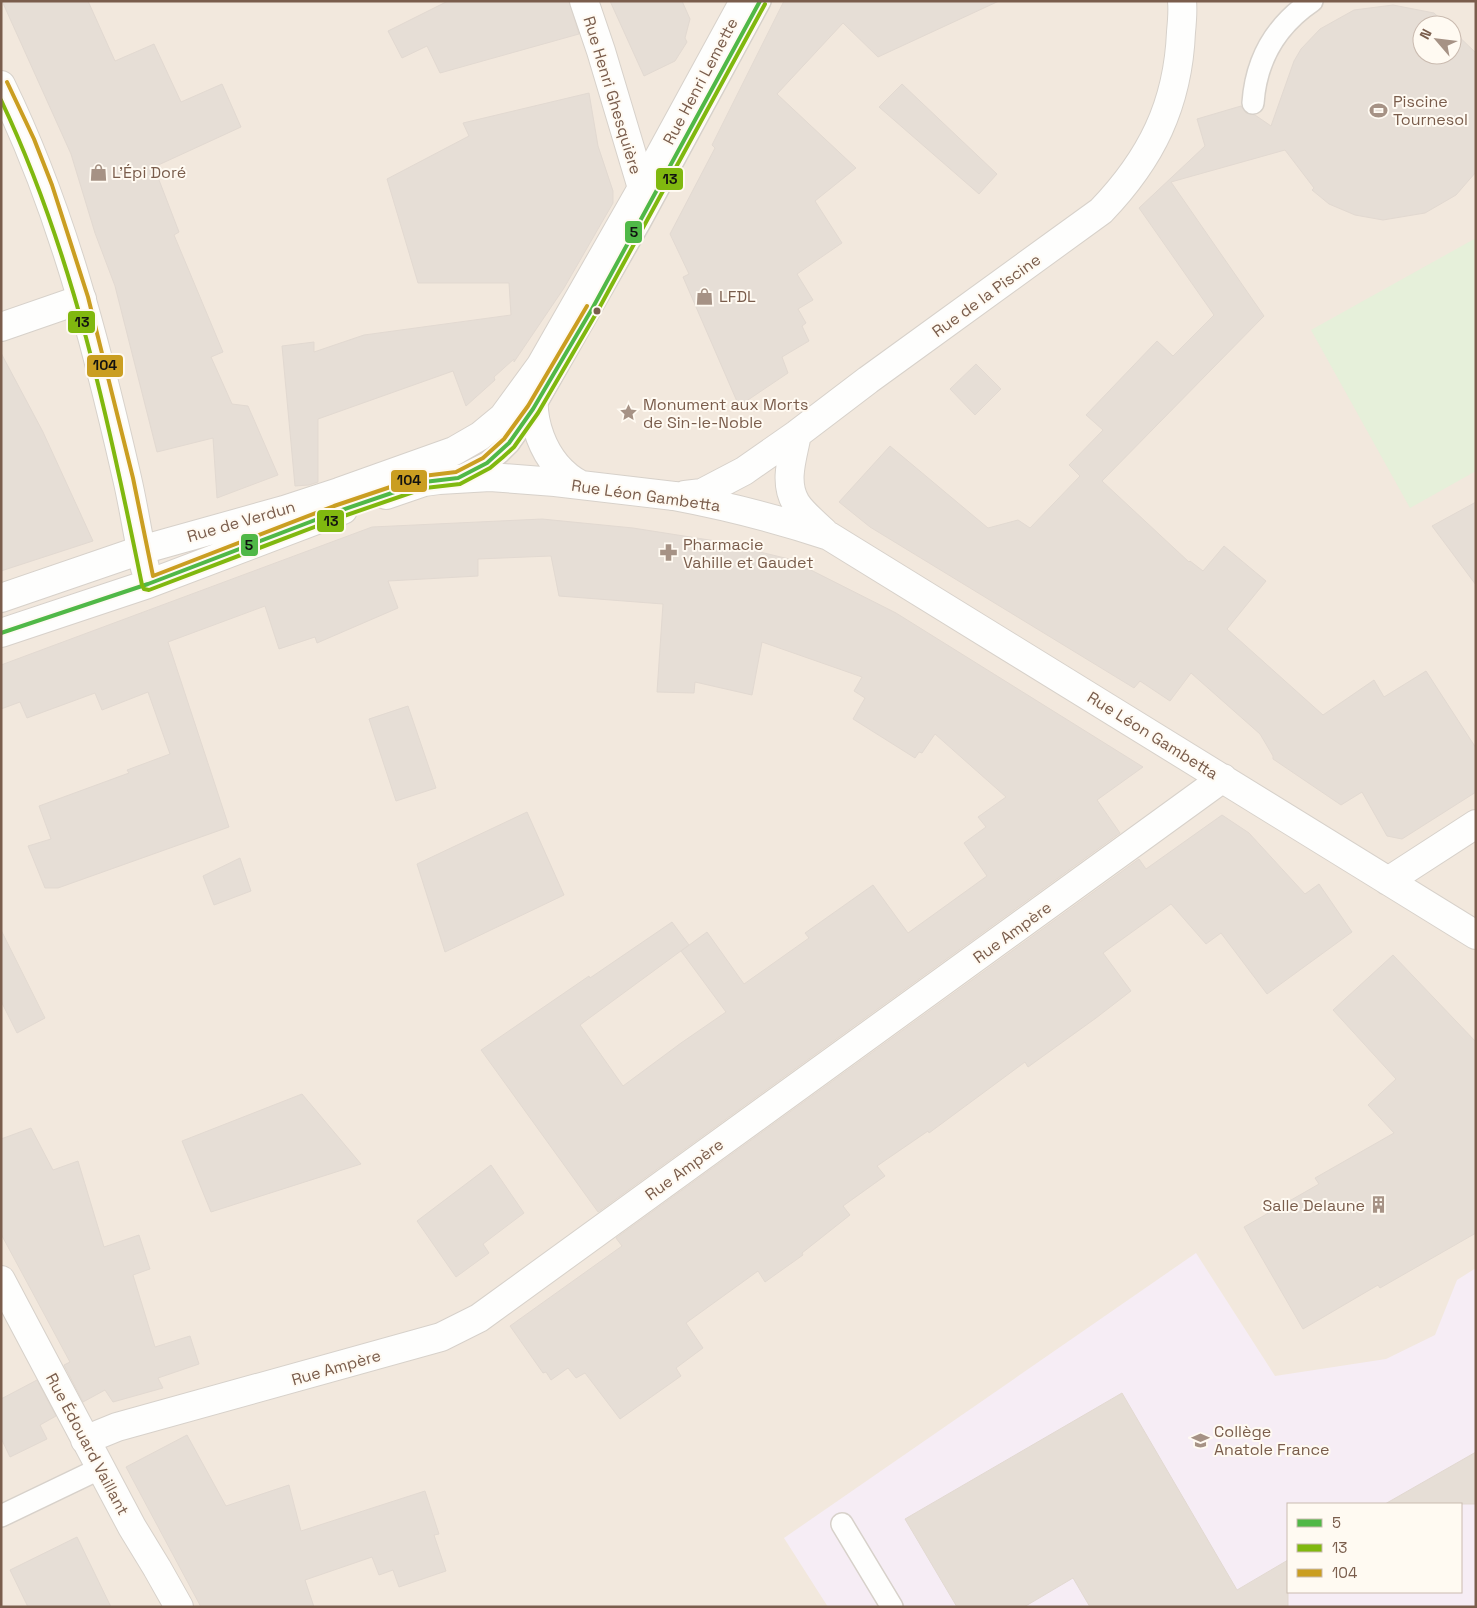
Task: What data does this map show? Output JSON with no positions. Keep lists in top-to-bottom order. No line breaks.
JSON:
{"streets":{"street":["Rue Henri Lemette","Rue Henri Ghesquière","Rue de la Piscine","Rue Léon Gambetta","Rue de Verdun","Rue Ampère","Rue Édouard Vaillant"]},"crossings":[["Rue Henri Lemette","Rue Henri Ghesquière"],["Rue Henri Lemette","Rue de Verdun"],["Rue Henri Ghesquière","Rue de Verdun"],["Rue de la Piscine","Rue Léon Gambetta"],["Rue Léon Gambetta","Rue de Verdun"],["Rue Léon Gambetta","Rue Ampère"],["Rue Ampère","Rue Édouard Vaillant"]],"places":{"sports":["Piscine Tournesol"],"shop":["L'Épi Doré","LFDL"],"place":["Monument aux Morts de Sin-le-Noble"],"pharmacy":["Pharmacie Vahille et Gaudet"],"building":["Salle Delaune"],"school or university":["Collège Anatole France"]},"lines":["transit line 5","transit line 13","transit line 104"],"legend":["5","13","104"],"north":"top left"}
